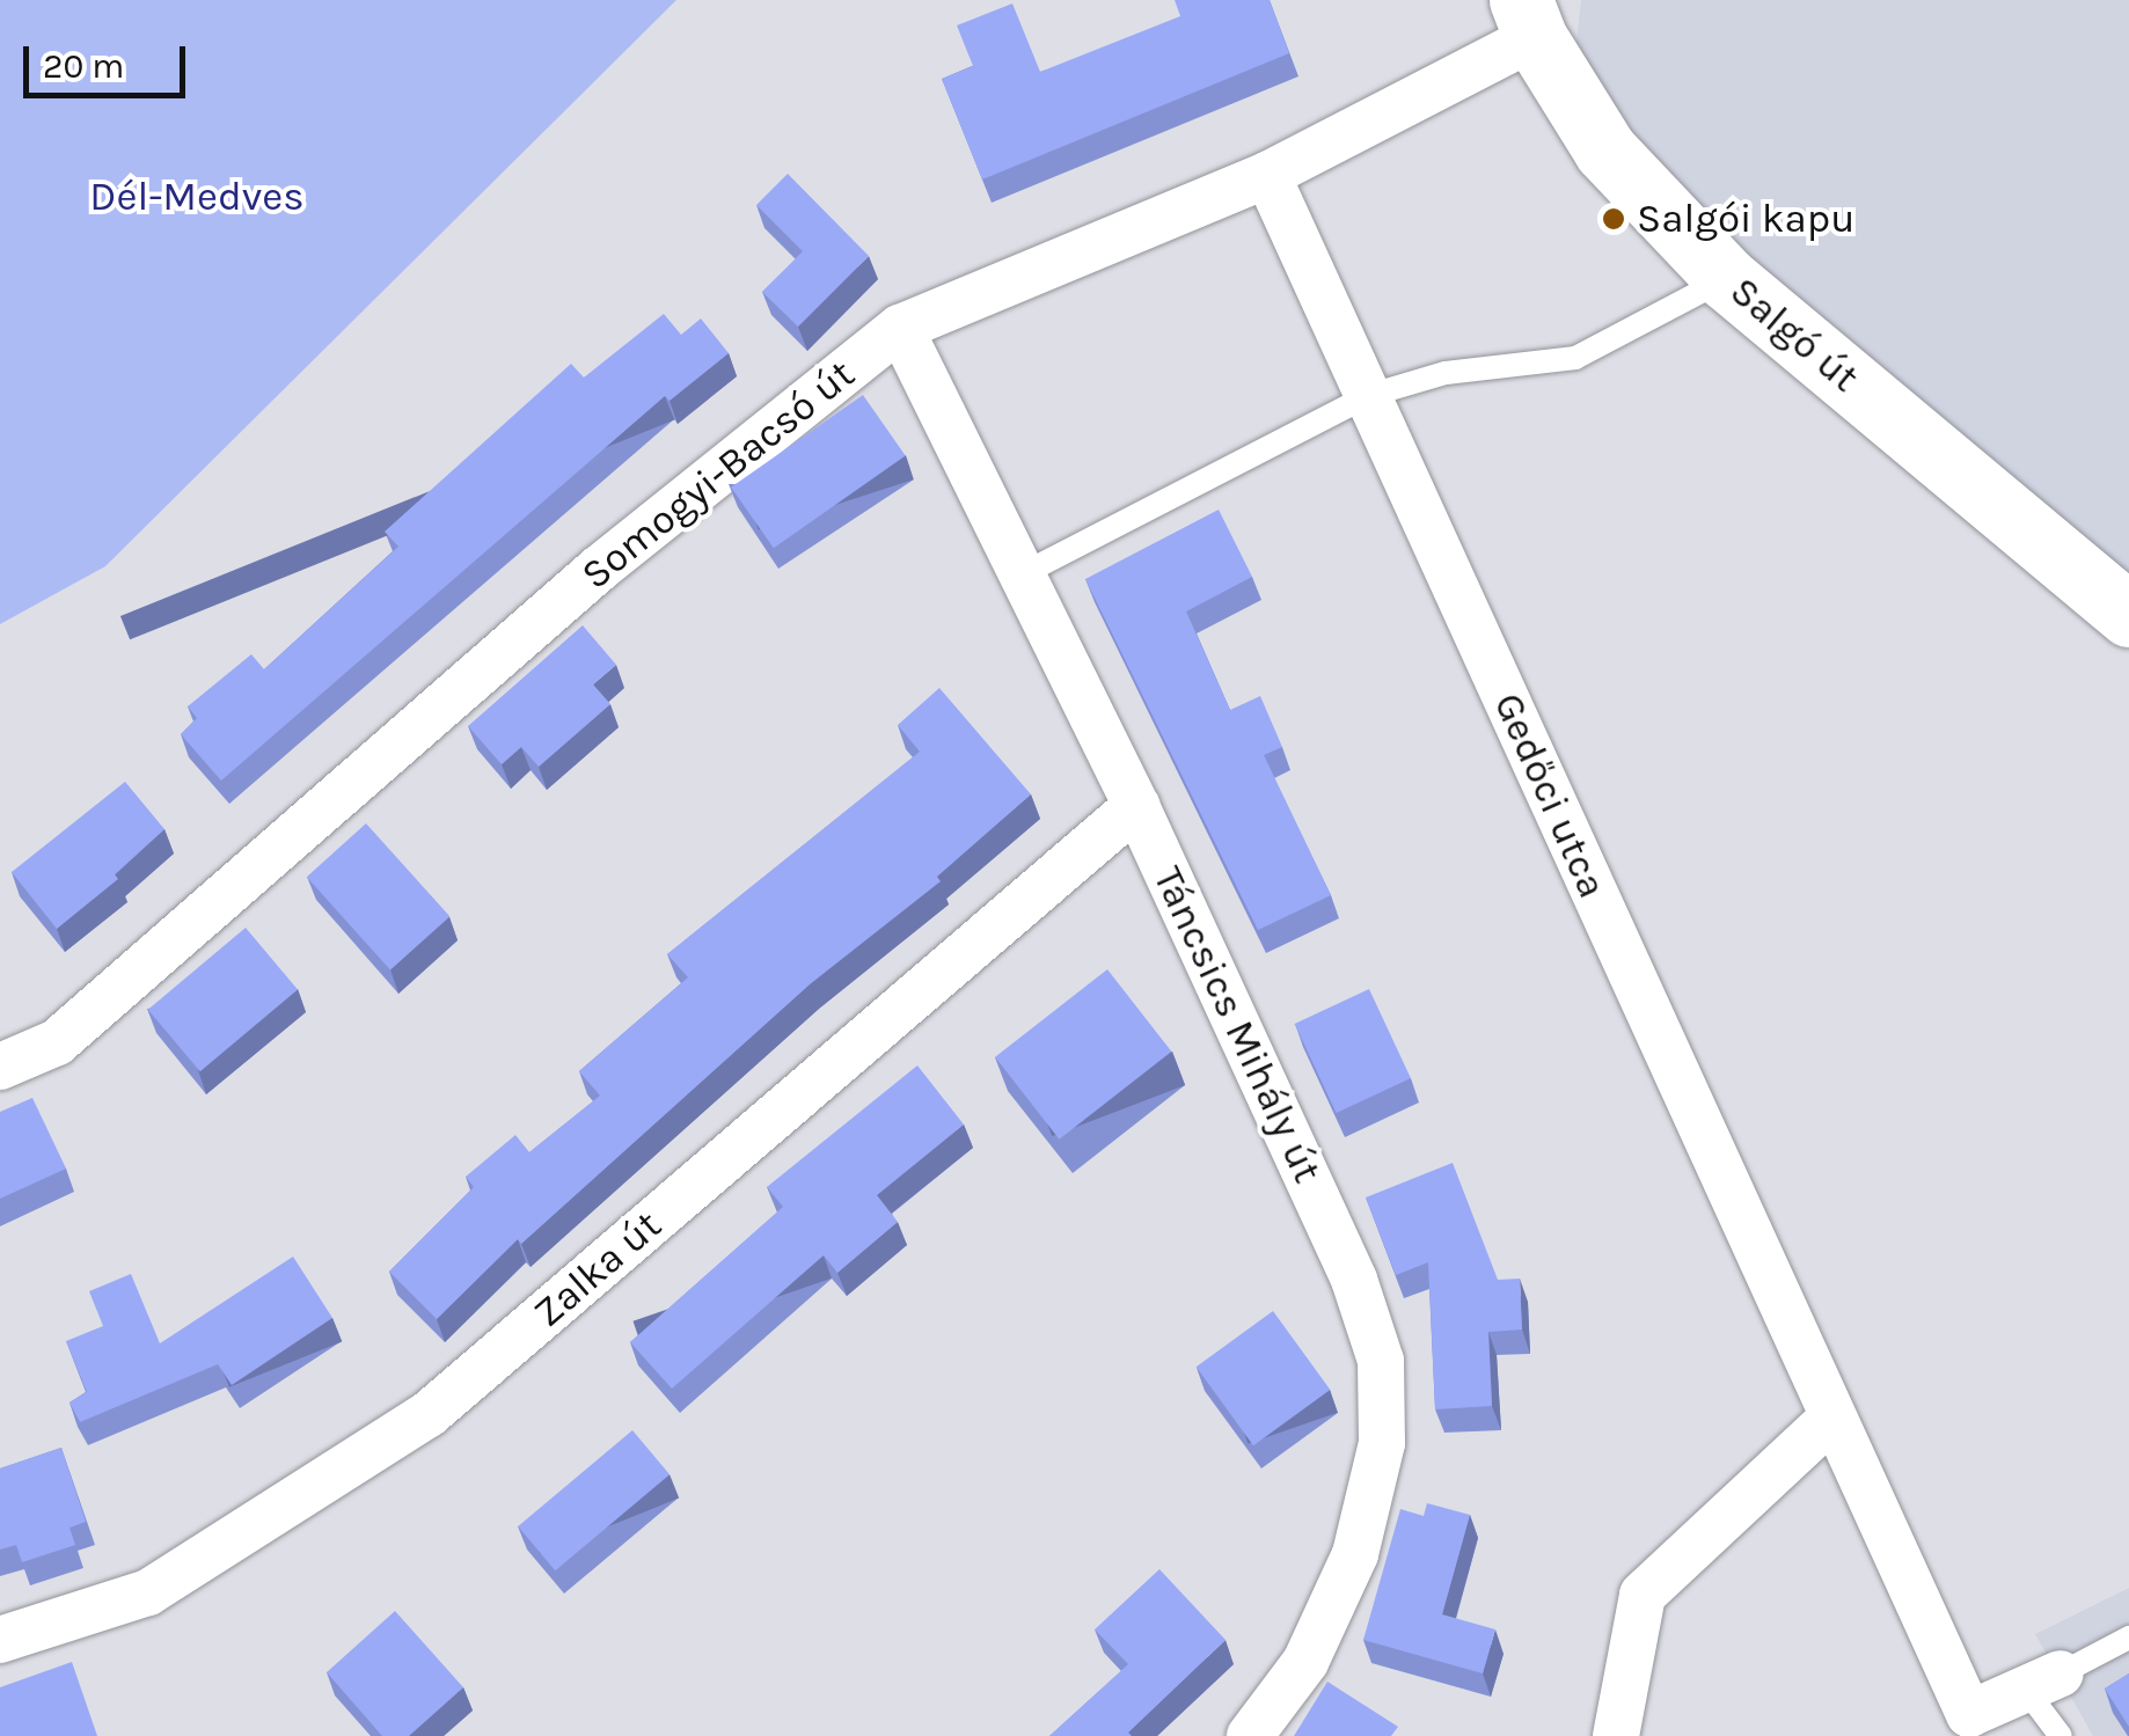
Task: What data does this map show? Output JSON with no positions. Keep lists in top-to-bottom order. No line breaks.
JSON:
{"streets":{"main road":["Salgó út"],"street":["Somogyi-Bacsó út","Gedőci utca","Táncsics Mihály út","Zalka út"]},"crossings":[["Salgó út","Somogyi-Bacsó út"],["Somogyi-Bacsó út","Gedőci utca"],["Somogyi-Bacsó út","Táncsics Mihály út"],["Táncsics Mihály út","Zalka út"]],"parks":["Dél-Medves"],"places":["Salgói kapu"],"scale_bar":"20 m"}
